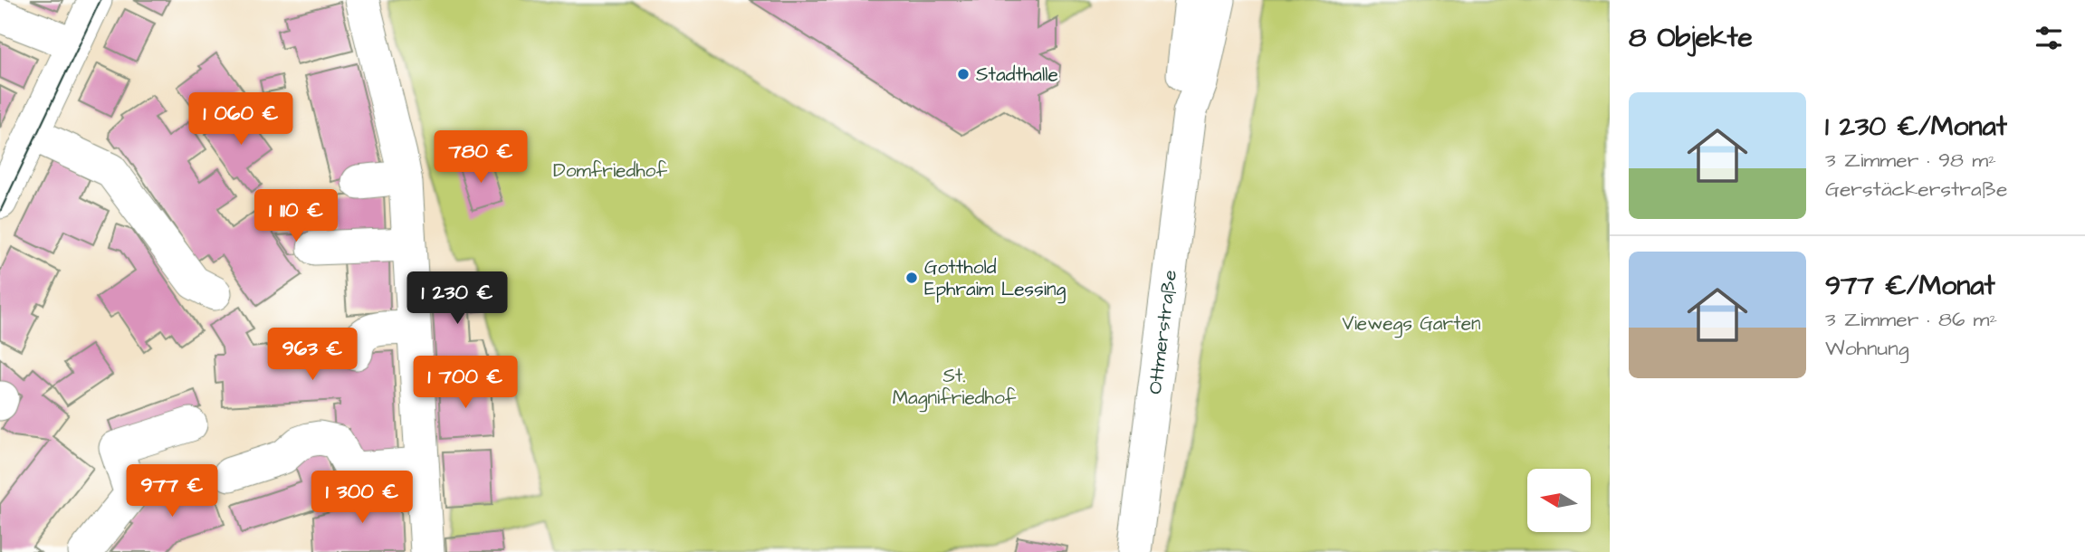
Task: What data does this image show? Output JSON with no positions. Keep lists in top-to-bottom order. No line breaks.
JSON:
{"streets":{"street":["Ottmerstraße"]},"parks":["Domfriedhof","Viewegs Garten","St. Magnifriedhof"],"places":["Stadthalle","Gotthold Ephraim Lessing"],"north":"left","page":{"heading":"8 Objekte","list":[{"name":"1 230 €/Monat","note":"3 Zimmer · 98 m² · Gerstäckerstraße"},{"name":"977 €/Monat","note":"3 Zimmer · 86 m² · Wohnung"}],"price":["1 060 €","780 €","1 110 €","1 230 €","963 €","1 700 €","977 €","1 300 €"]}}
